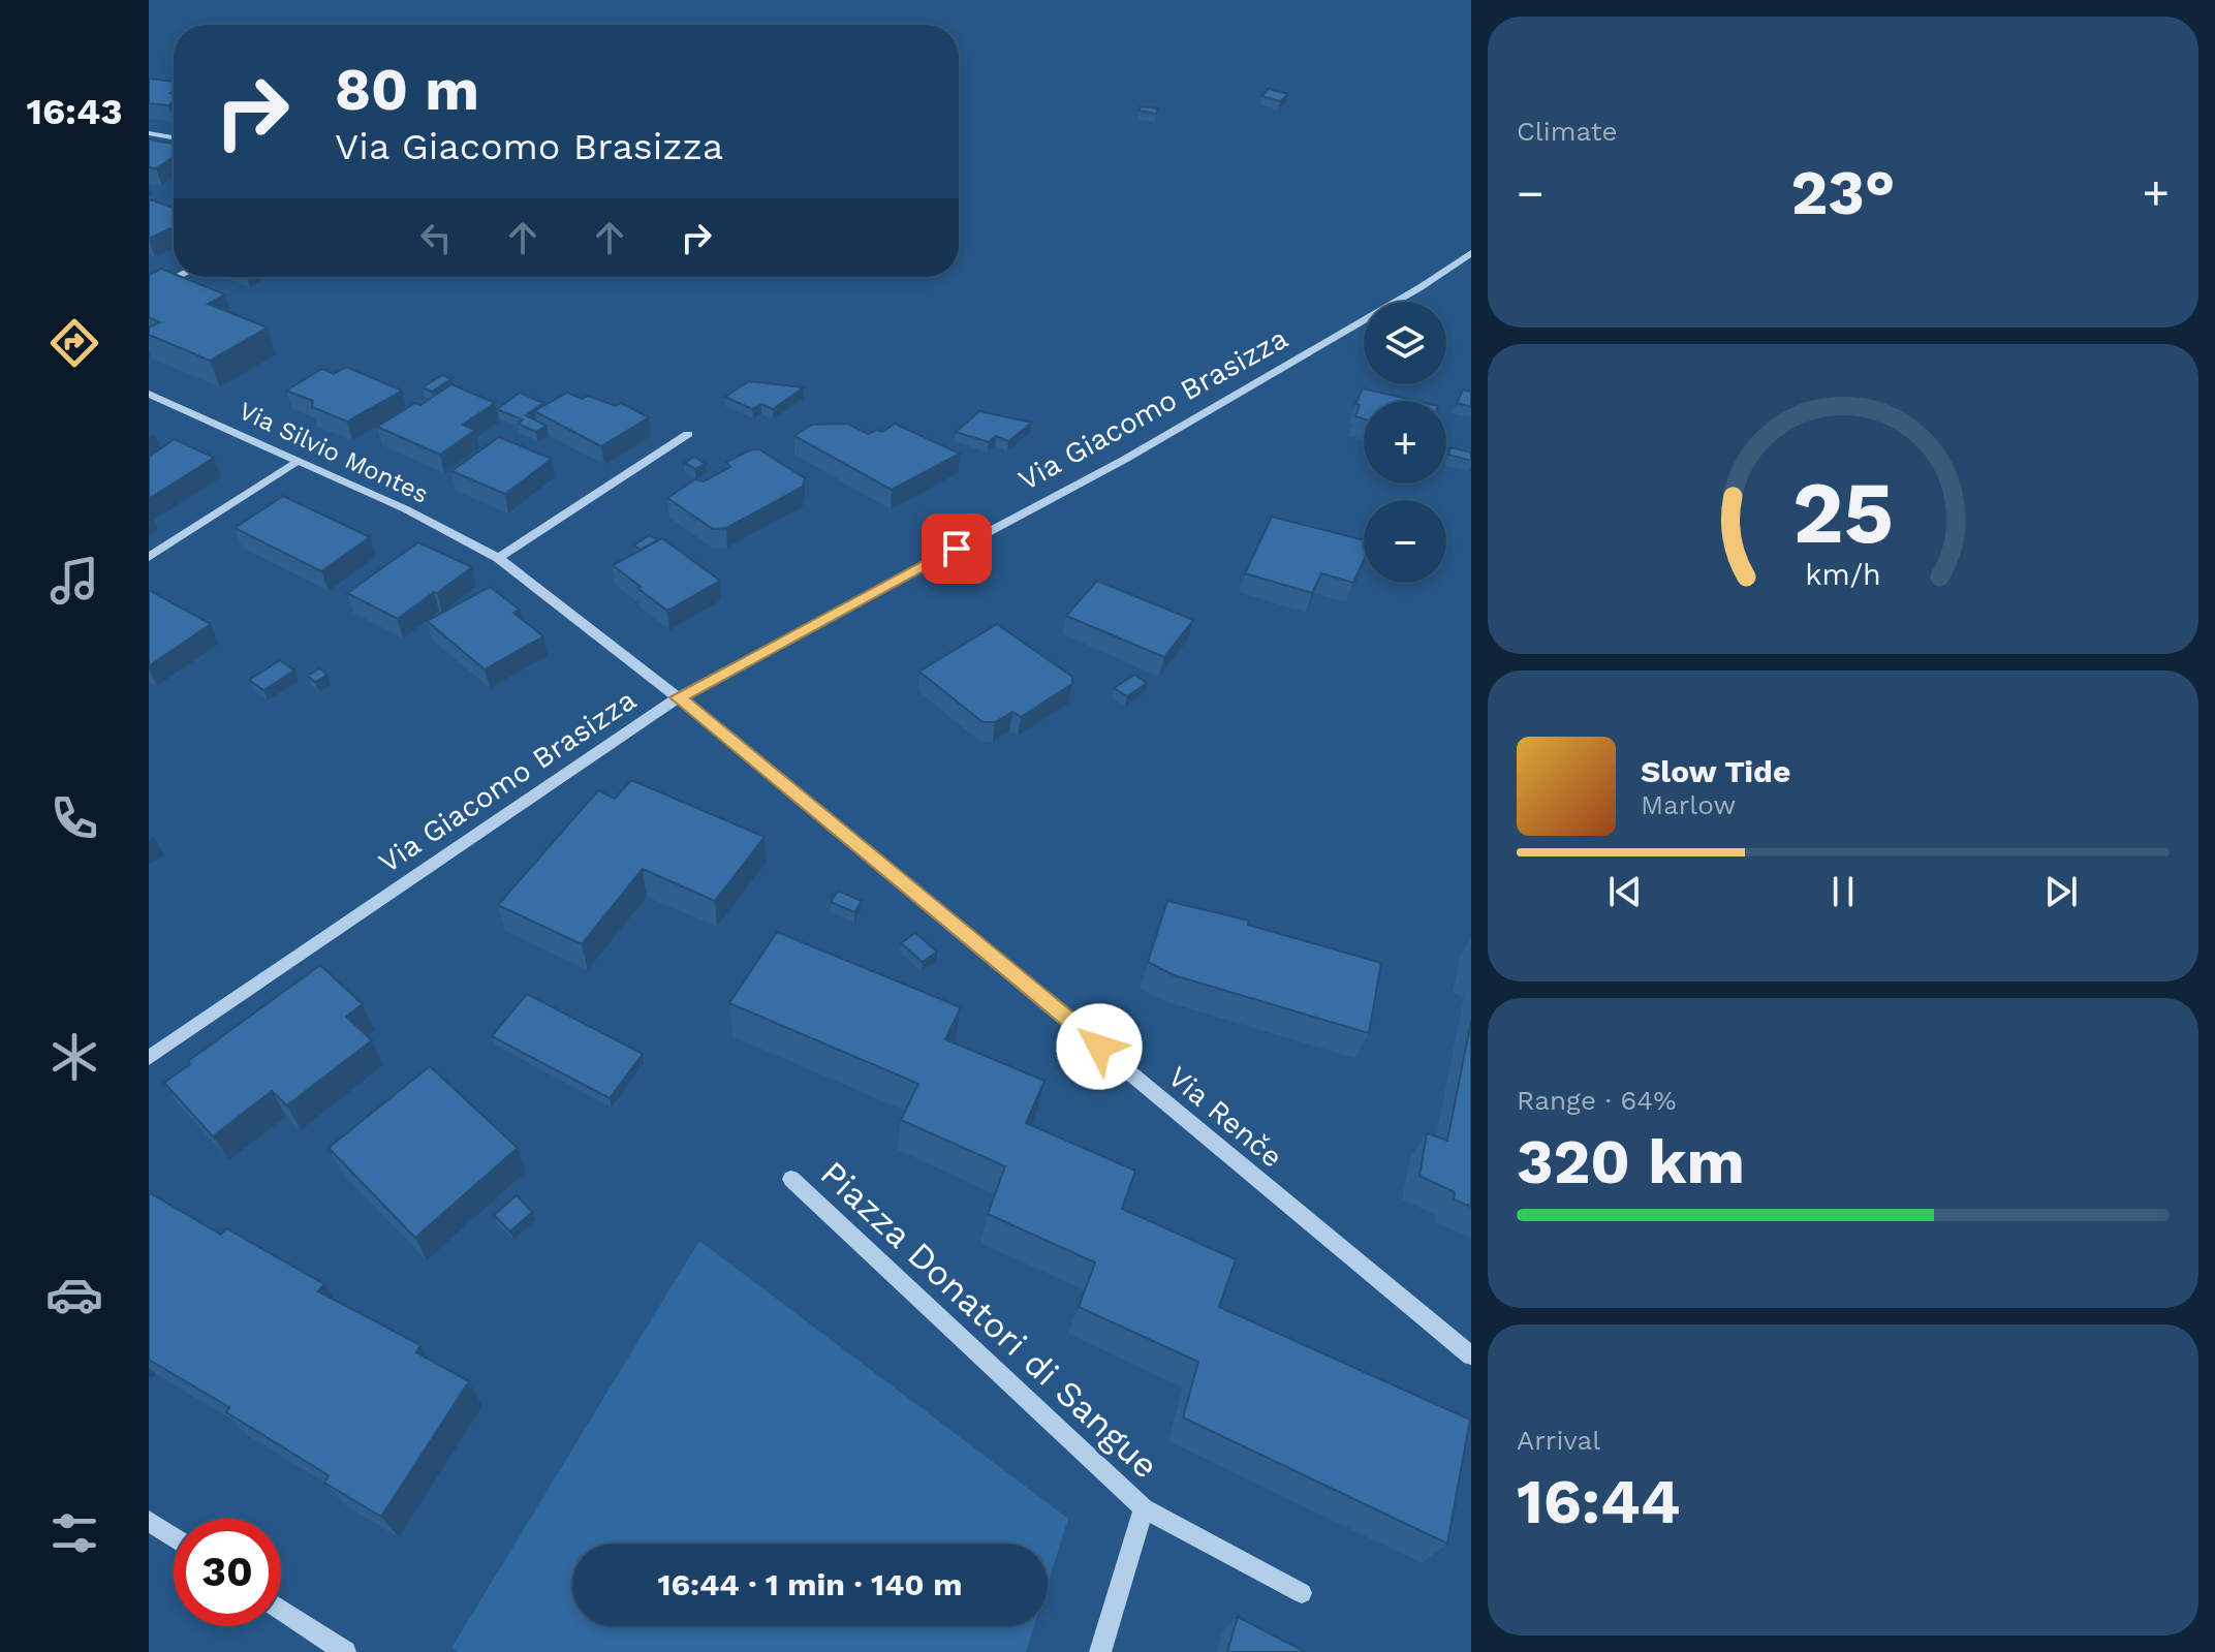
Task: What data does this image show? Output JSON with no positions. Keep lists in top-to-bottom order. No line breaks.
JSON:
{"streets":{"street":["Via Giacomo Brasizza","Via Silvio Montes","Via Renče","Piazza Donatori di Sangue"]},"crossings":[["Via Giacomo Brasizza","Via Silvio Montes"],["Via Giacomo Brasizza","Via Renče"],["Via Silvio Montes","Via Renče"]],"page":{"tabs":"16:43","tile":["Climate",["Range · 64%","320 km"],["Arrival","16:44"]],"turn":["80 m","Via Giacomo Brasizza"],"heat":["−","23°","+"],"map_buttons":["+","−"],"song":["Slow Tide","Marlow"],"limit":"30","trip":"16:44 · 1 min · 140 m","gauge":["25","km/h"]}}
